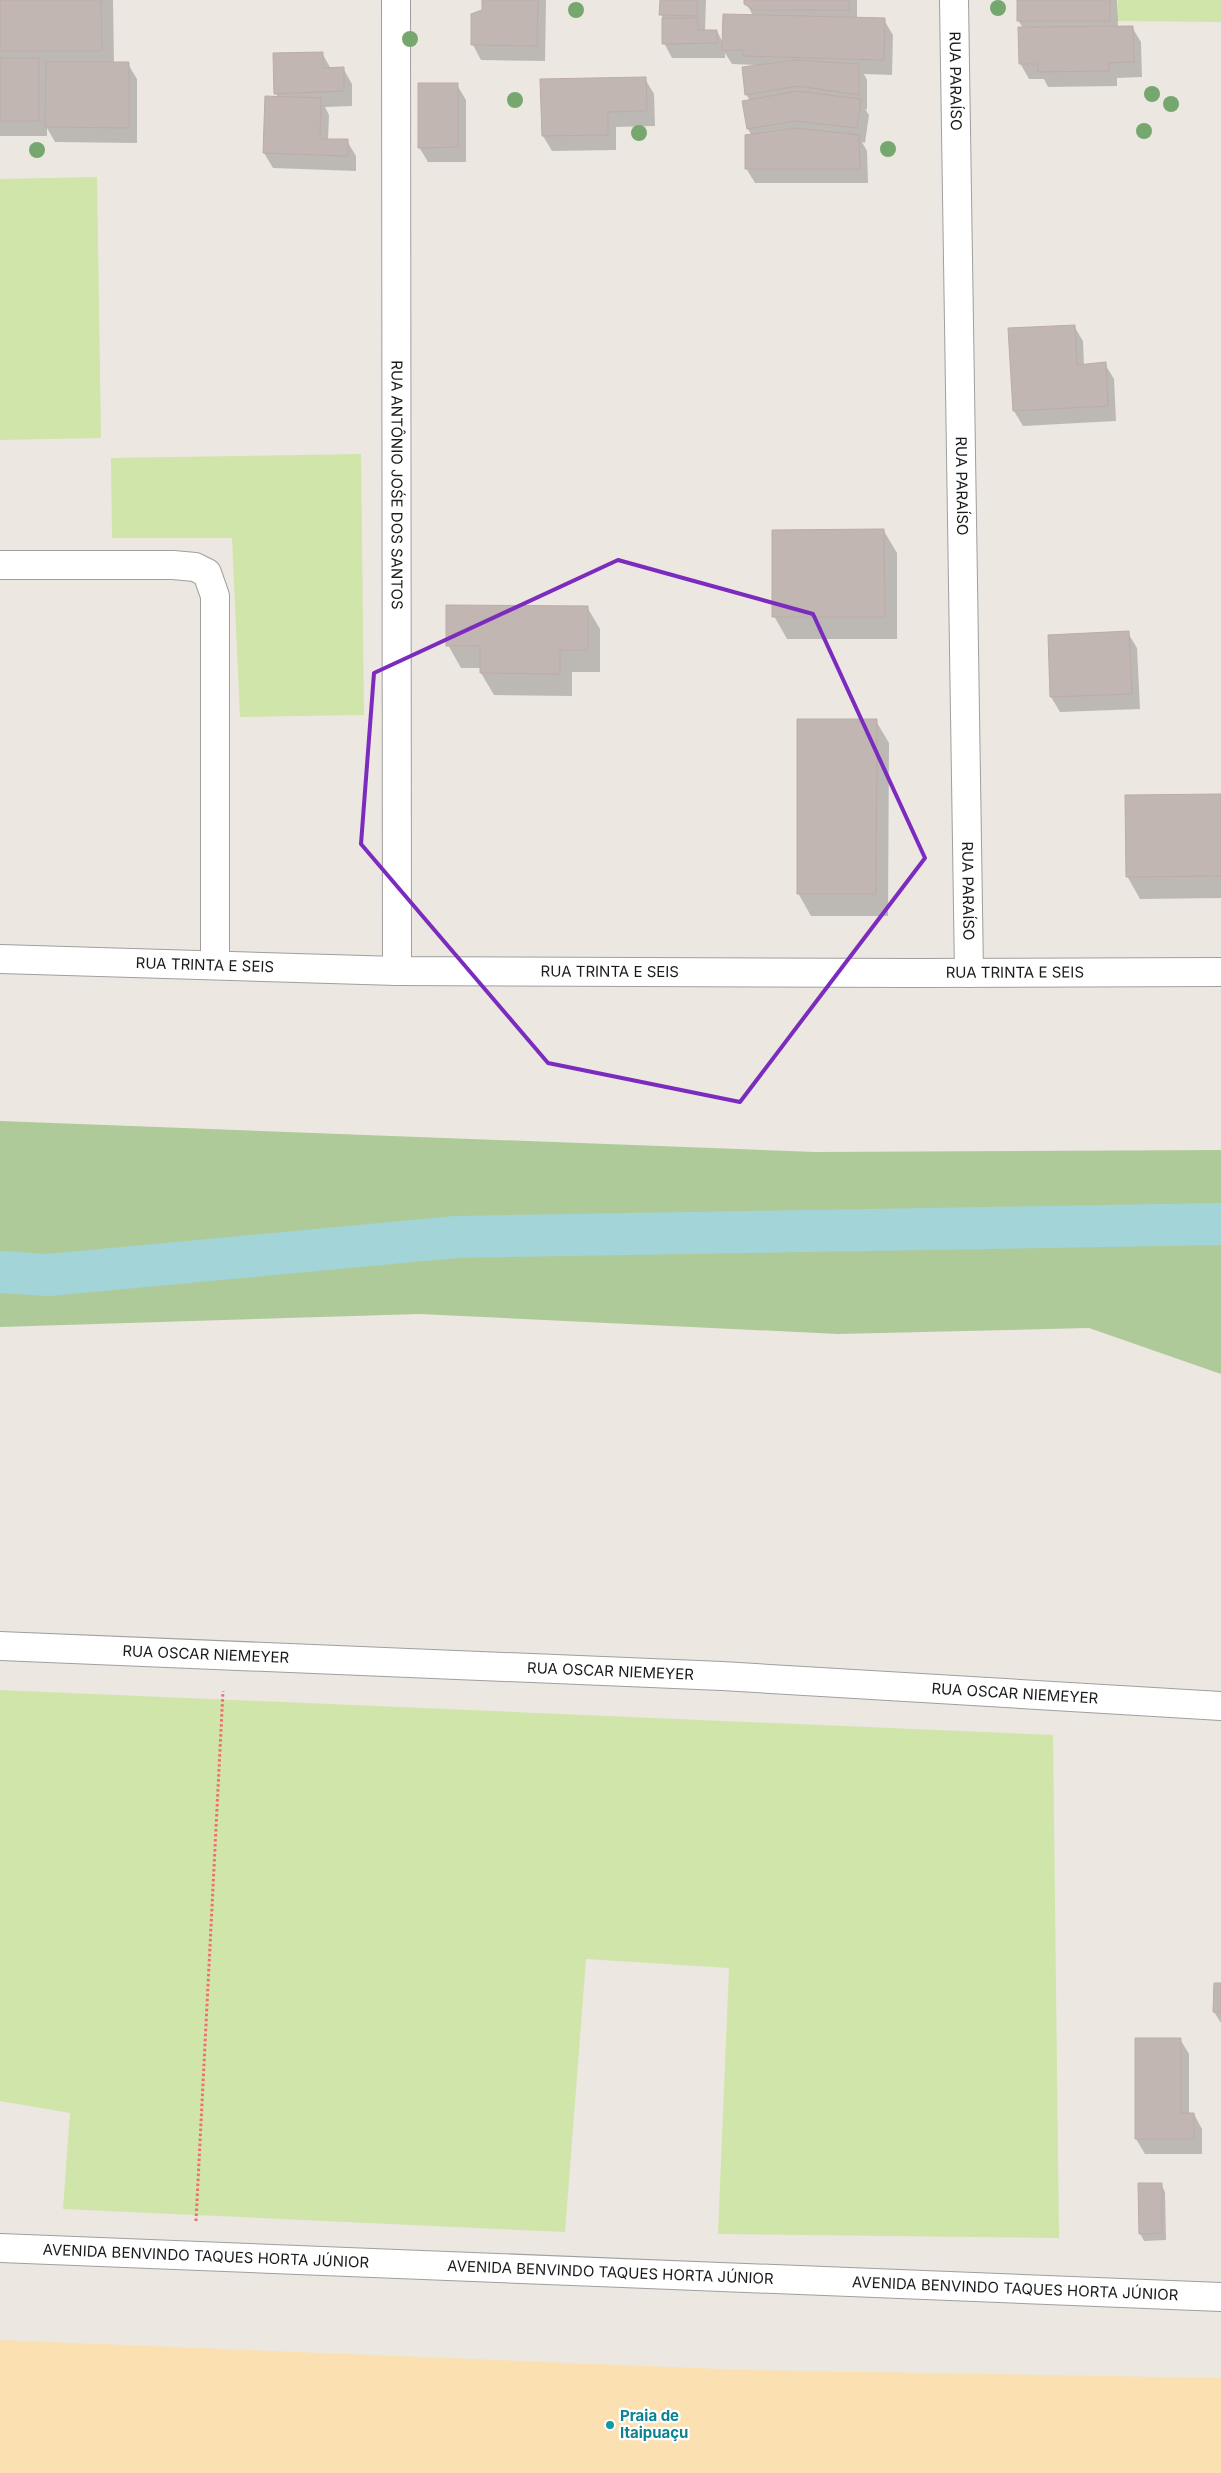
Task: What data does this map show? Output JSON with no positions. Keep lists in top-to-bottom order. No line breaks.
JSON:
{"streets":{"street":["RUA PARAÍSO","RUA ANTÔNIO JOŚE DOS SANTOS","RUA TRINTA E SEIS","RUA OSCAR NIEMEYER","AVENIDA BENVINDO TAQUES HORTA JÚNIOR"]},"crossings":[["RUA PARAÍSO","RUA TRINTA E SEIS"],["RUA ANTÔNIO JOŚE DOS SANTOS","RUA TRINTA E SEIS"]],"places":["Praia de Itaipuaçu"]}
